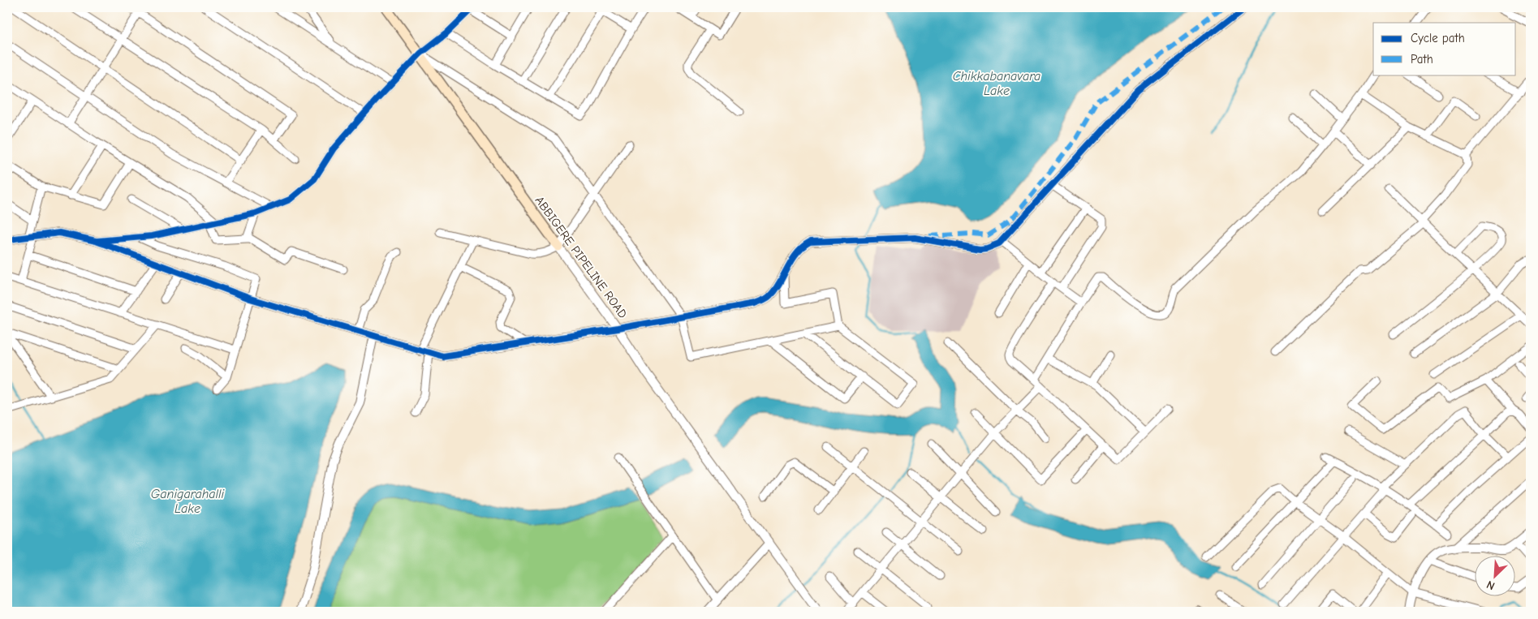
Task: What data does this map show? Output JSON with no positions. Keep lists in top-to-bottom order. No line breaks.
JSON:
{"streets":{"main road":["ABBIGERE PIPELINE ROAD"]},"water":["Chikkabanavara Lake","Ganigarahalli Lake"],"legend":["Cycle path","Path"],"north":"bottom left"}
